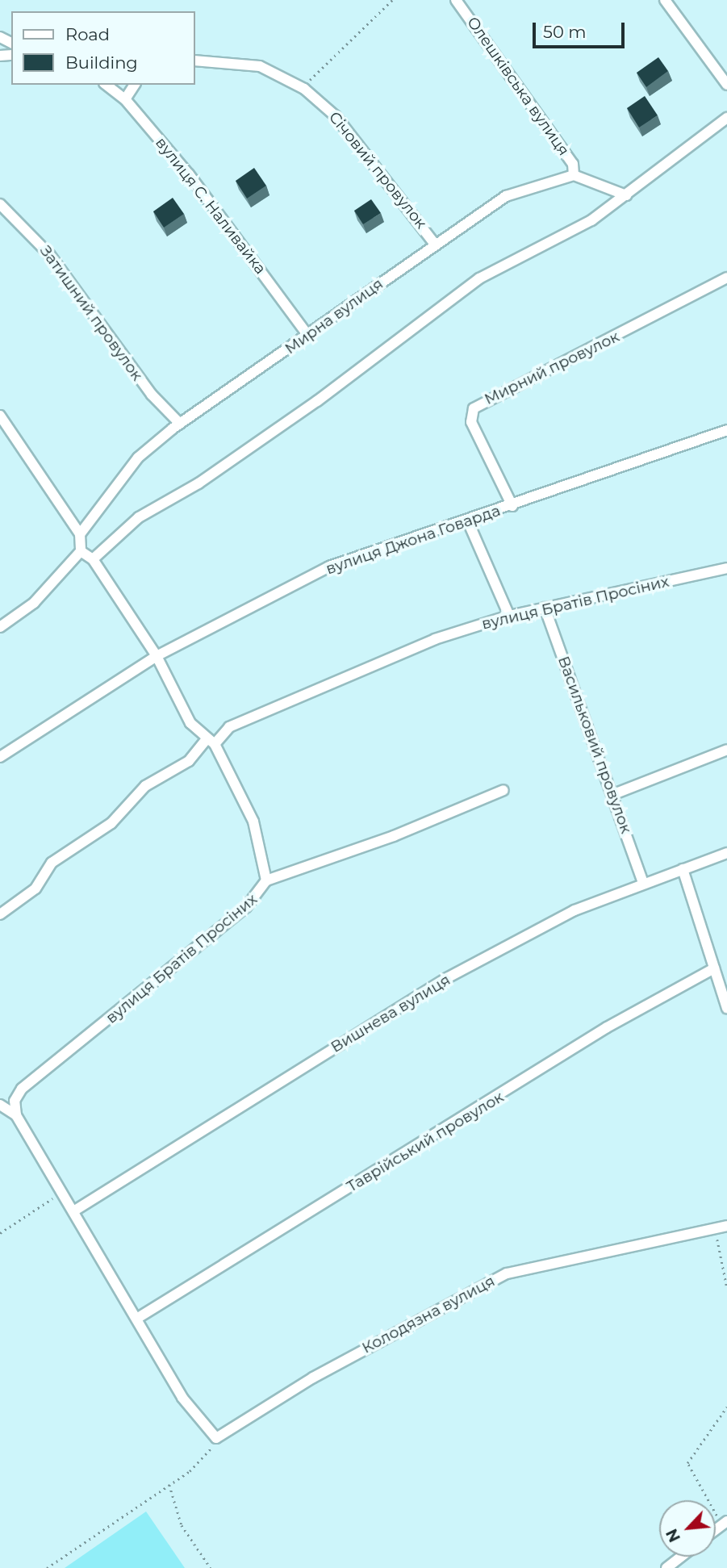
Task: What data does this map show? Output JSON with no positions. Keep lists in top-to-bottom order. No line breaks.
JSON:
{"streets":{"street":["Олешківська вулиця","Січовий провулок","вулиця С. Наливайка","Затишний провулок","Мирна вулиця","Мирний провулок","вулиця Джона Говарда","вулиця Братів Просіних","Васильковий провулок","Вишнева вулиця","Таврійський провулок","Колодязна вулиця"]},"crossings":[["Олешківська вулиця","Мирна вулиця"],["Січовий провулок","Мирна вулиця"],["вулиця С. Наливайка","Мирна вулиця"],["Затишний провулок","Мирна вулиця"],["Мирний провулок","вулиця Джона Говарда"],["вулиця Братів Просіних","Васильковий провулок"],["Васильковий провулок","Вишнева вулиця"]],"legend":["Road","Building"],"scale_bar":"50 m","north":"bottom left"}
